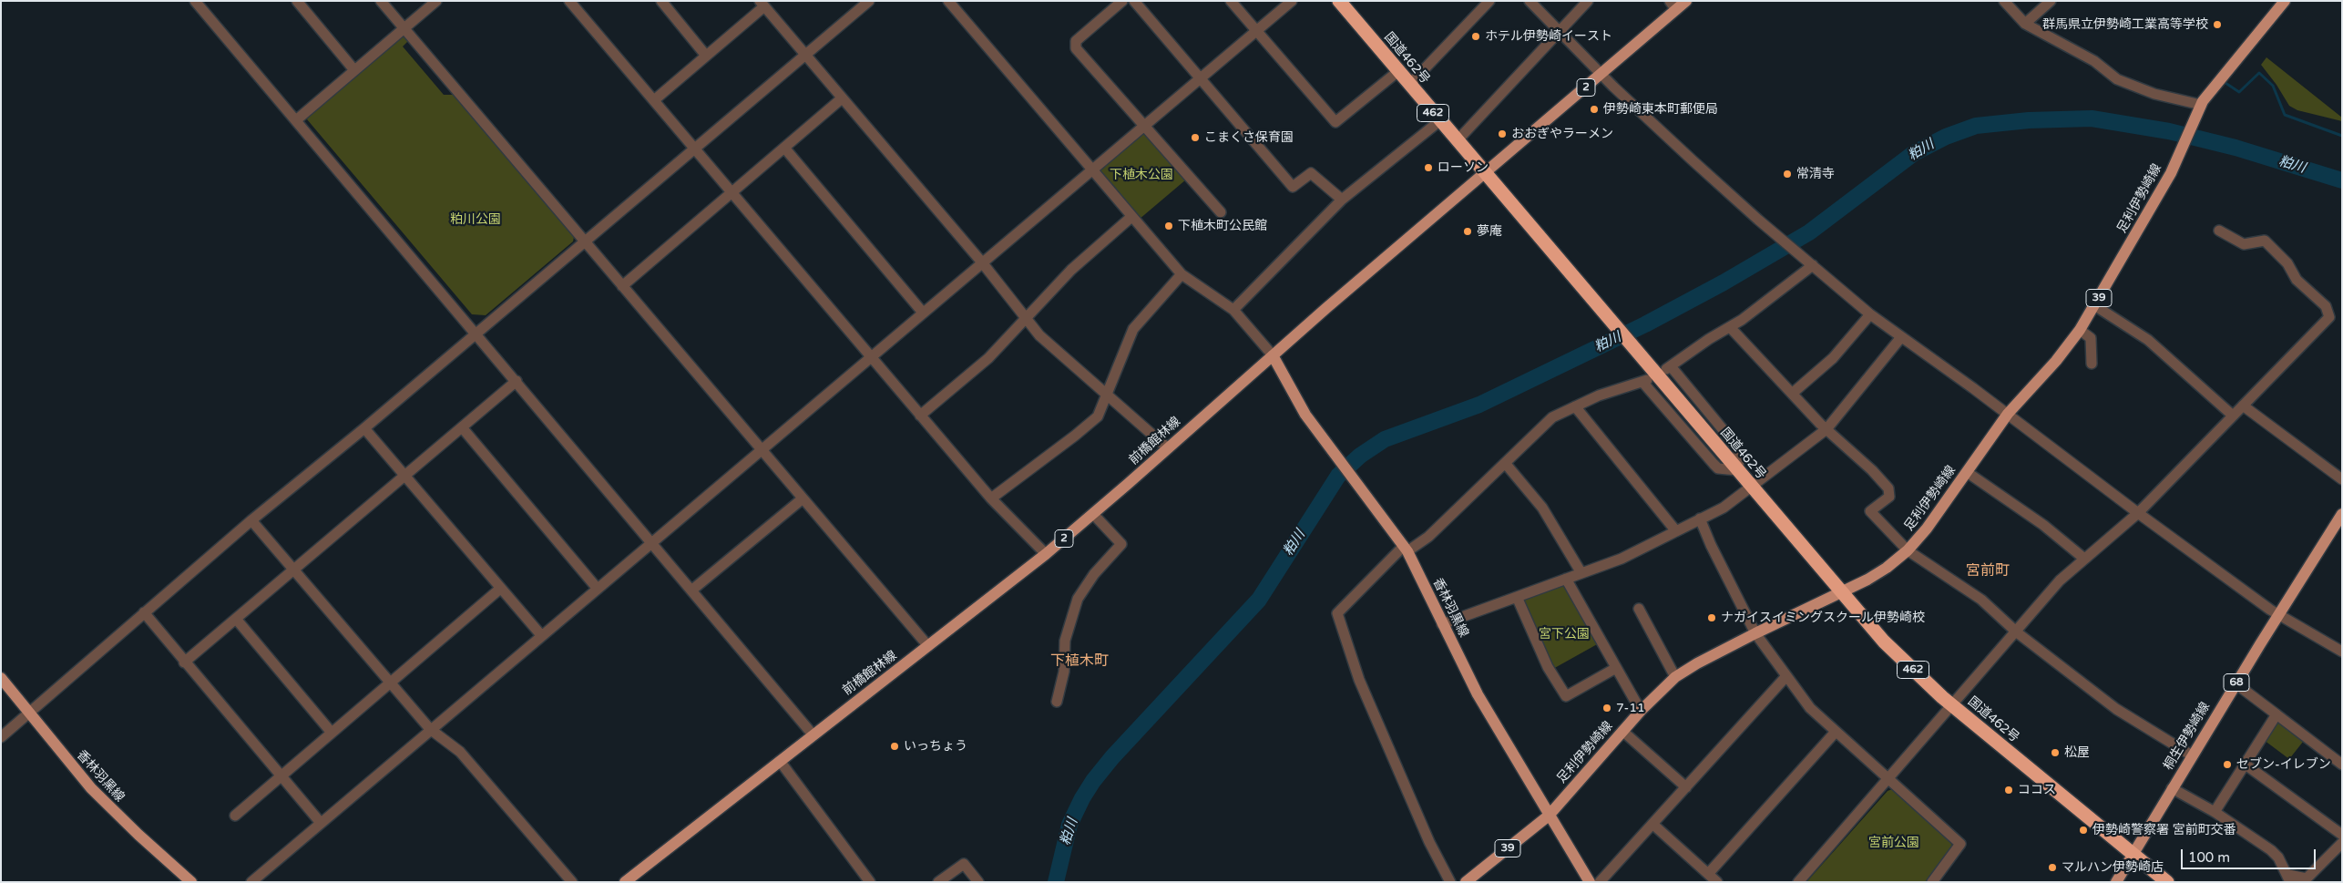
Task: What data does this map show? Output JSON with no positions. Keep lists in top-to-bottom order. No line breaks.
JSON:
{"streets":{"highway":["国道462号","462"],"main road":["2","足利伊勢崎線","39","前橋館林線","香林羽黒線","68","桐生伊勢崎線"]},"crossings":[["国道462号","足利伊勢崎線"],["国道462号","前橋館林線"],["国道462号","桐生伊勢崎線"],["足利伊勢崎線","香林羽黒線"],["前橋館林線","香林羽黒線"]],"districts":["宮前町","下植木町"],"water":["粕川"],"parks":["下植木公園","粕川公園","宮下公園","宮前公園"],"places":["群馬県立伊勢崎工業高等学校","ホテル伊勢崎イースト","伊勢崎東本町郵便局","おおぎやラーメン","こまくさ保育園","ローソン","常清寺","下植木町公民館","夢庵","ナガイスイミングスクール伊勢崎校","7-11","いっちょう","松屋","セブン-イレブン","ココス","伊勢崎警察署 宮前町交番","マルハン伊勢崎店"],"scale_bar":"100 m"}
